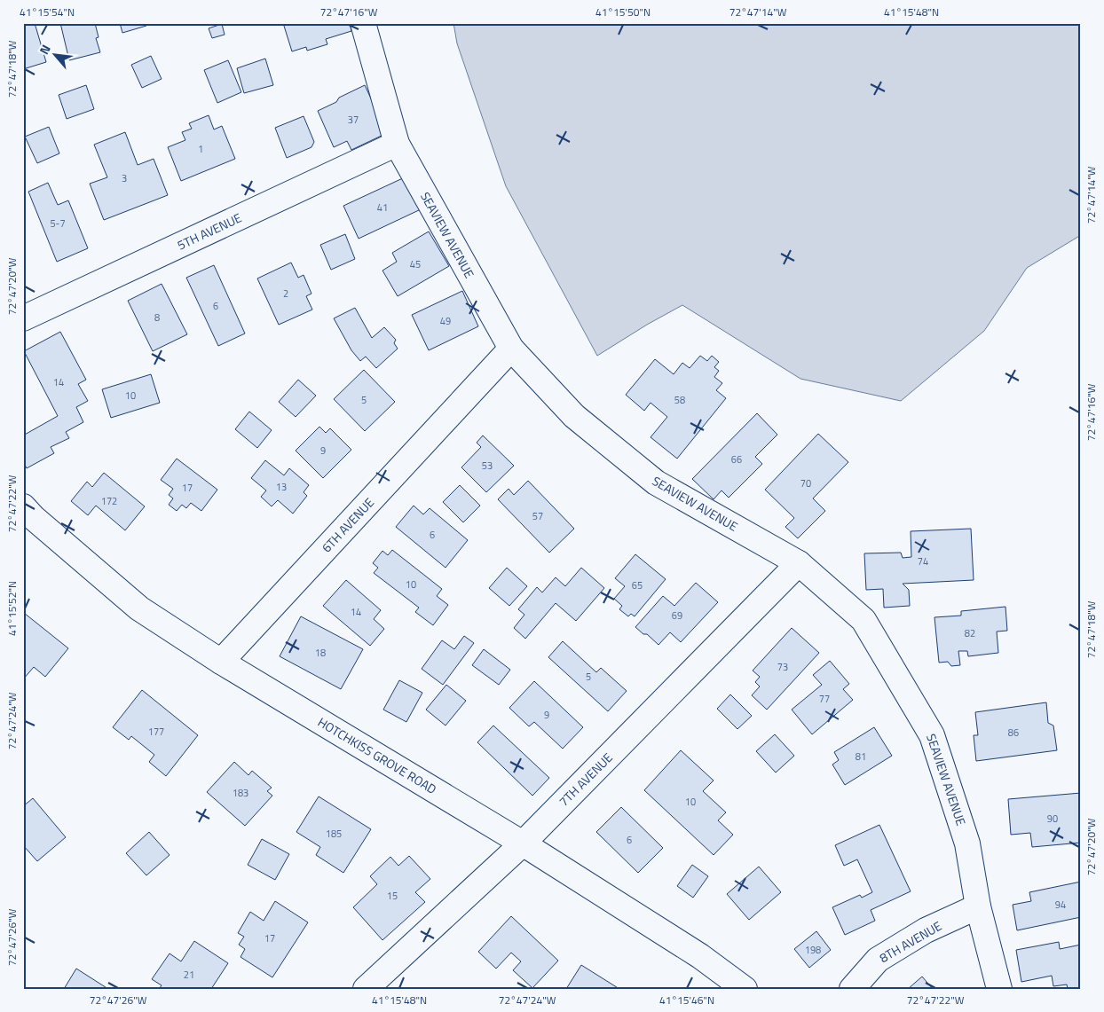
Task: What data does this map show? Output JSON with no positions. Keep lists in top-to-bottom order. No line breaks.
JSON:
{"streets":{"street":["5TH AVENUE","SEAVIEW AVENUE","6TH AVENUE","HOTCHKISS GROVE ROAD","7TH AVENUE","8TH AVENUE"]},"crossings":[["5TH AVENUE","SEAVIEW AVENUE"],["SEAVIEW AVENUE","6TH AVENUE"],["SEAVIEW AVENUE","7TH AVENUE"],["SEAVIEW AVENUE","8TH AVENUE"],["6TH AVENUE","HOTCHKISS GROVE ROAD"],["HOTCHKISS GROVE ROAD","7TH AVENUE"]],"house_numbers":["37","1","3","41","5-7","45","2","6","8","49","14","10","5","58","9","66","53","70","13","17","172","57","6","74","10","65","14","69","82","18","73","5","77","9","177","86","81","183","10","90","185","6","15","94","17","198","21"],"north":"top left","coordinates":["41°15'54\"N","72°47'16\"W","41°15'50\"N","72°47'14\"W","41°15'48\"N","72°47'18\"W","72°47'20\"W","72°47'22\"W","41°15'52\"N","72°47'24\"W","72°47'26\"W","41°15'46\"N"]}
